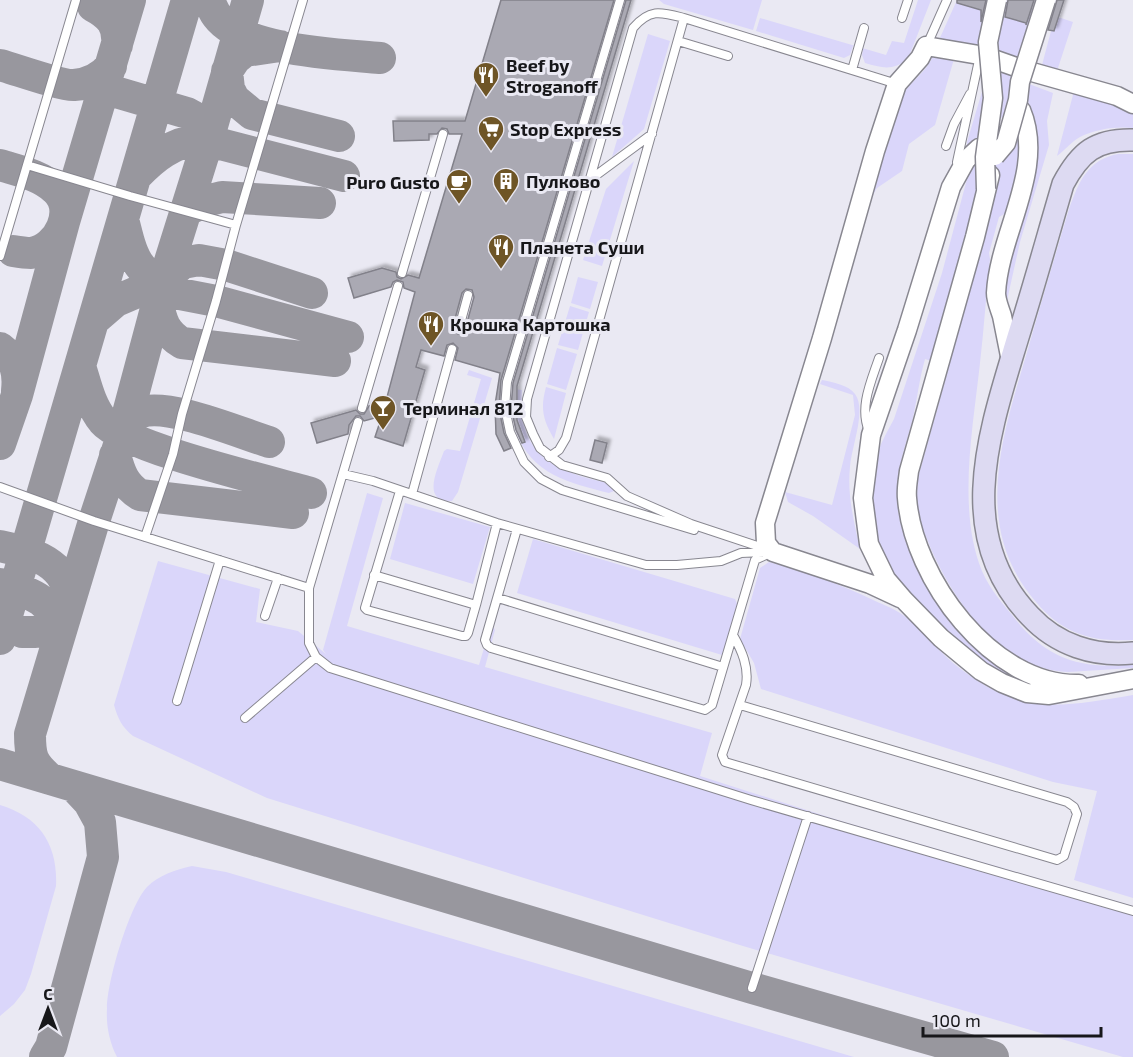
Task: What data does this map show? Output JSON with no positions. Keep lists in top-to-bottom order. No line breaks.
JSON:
{"places":{"restaurant":["Beef by Stroganoff","Планета Суши","Крошка Картошка"],"supermarket":["Stop Express"],"building":["Пулково"],"cafe":["Puro Gusto"],"bar":["Терминал 812"]},"scale_bar":"100 m","north":"top"}
